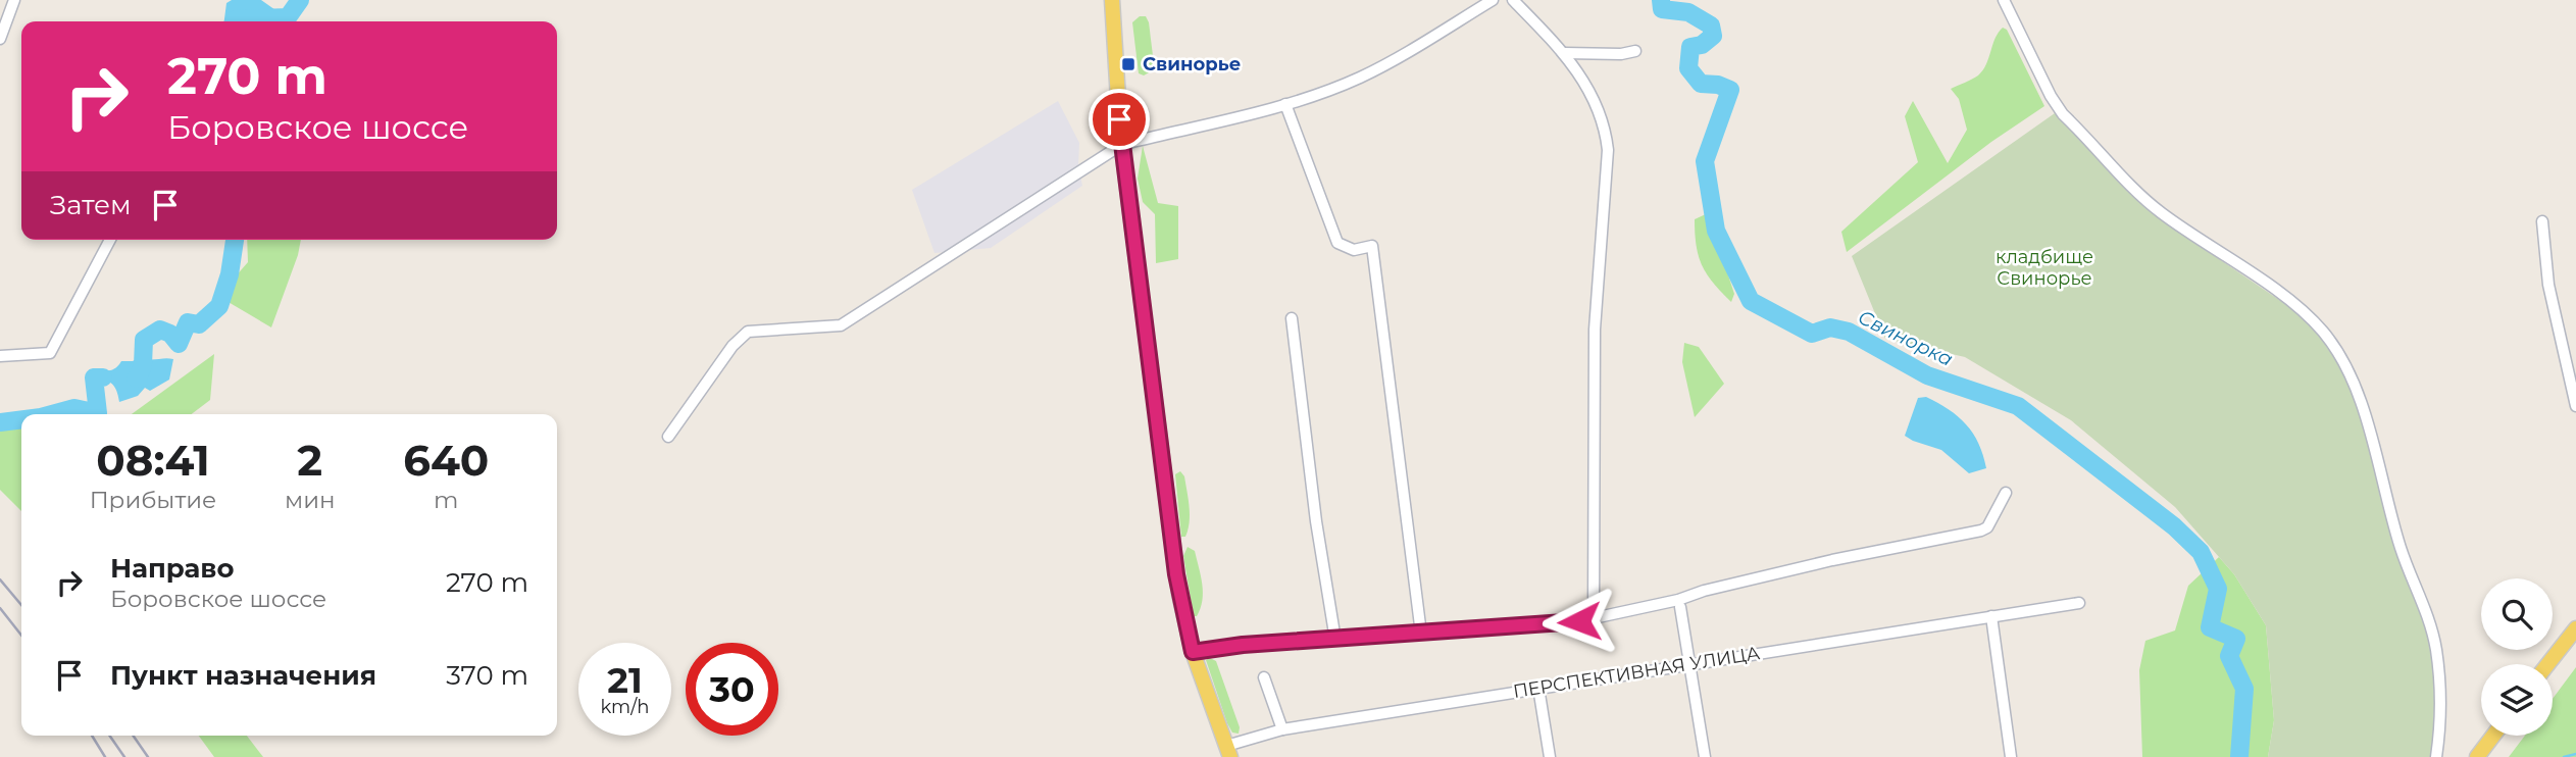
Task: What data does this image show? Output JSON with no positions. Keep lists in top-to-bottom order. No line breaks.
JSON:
{"streets":{"street":["ПЕРСПЕКТИВНАЯ УЛИЦА"]},"water":["Свинорка"],"parks":["кладбище Свинорье"],"places":{"transit":["Свинорье"]},"page":{"turn":["270 m","Боровское шоссе"],"then":"Затем","eta":["08:41","Прибытие","2","мин","640","m"],"list":[{"name":"Направо","note":"Боровское шоссе","value":"270 m"},{"name":"Пункт назначения","value":"370 m"}],"speed":"21 km/h","limit":"30"}}
